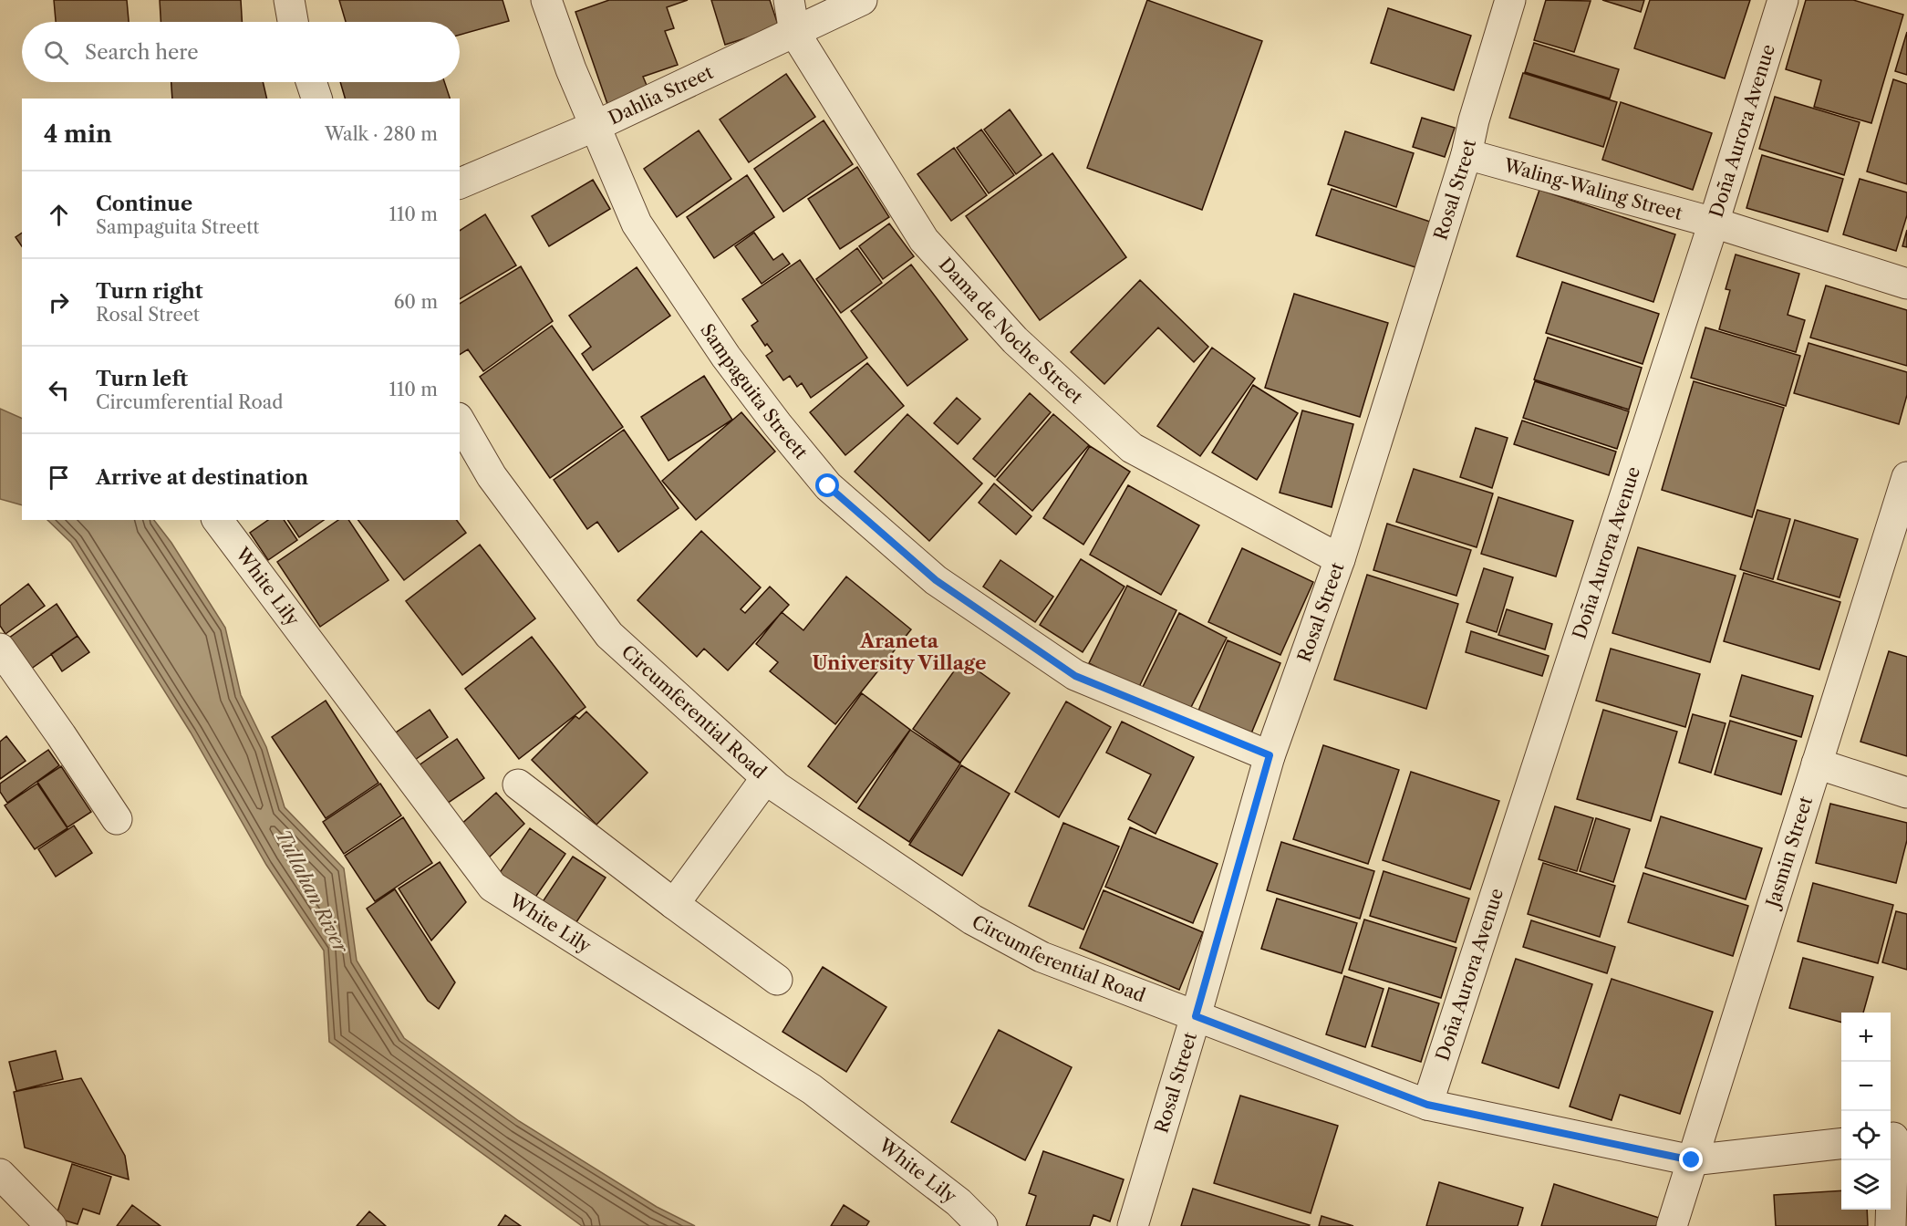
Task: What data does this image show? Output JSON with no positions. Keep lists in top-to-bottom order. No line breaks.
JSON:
{"streets":{"street":["Dahlia Street","Doña Aurora Avenue","Waling-Waling Street","Rosal Street","Dama de Noche Street","Sampaguita Streett","White Lily","Circumferential Road","Jasmin Street"]},"crossings":[["Dahlia Street","Dama de Noche Street"],["Dahlia Street","Sampaguita Streett"],["Doña Aurora Avenue","Waling-Waling Street"],["Doña Aurora Avenue","Circumferential Road"],["Waling-Waling Street","Rosal Street"],["Rosal Street","Dama de Noche Street"],["Rosal Street","Sampaguita Streett"],["Rosal Street","Circumferential Road"],["Circumferential Road","Jasmin Street"]],"districts":["Araneta University Village"],"water":["Tullahan River"],"page":{"search":"Search here","heading":["4 min","Walk · 280 m"],"list":[["Continue","Sampaguita Streett","110 m"],["Turn right","Rosal Street","60 m"],["Turn left","Circumferential Road","110 m"],"Arrive at destination"],"map_buttons":["+","−"]}}
